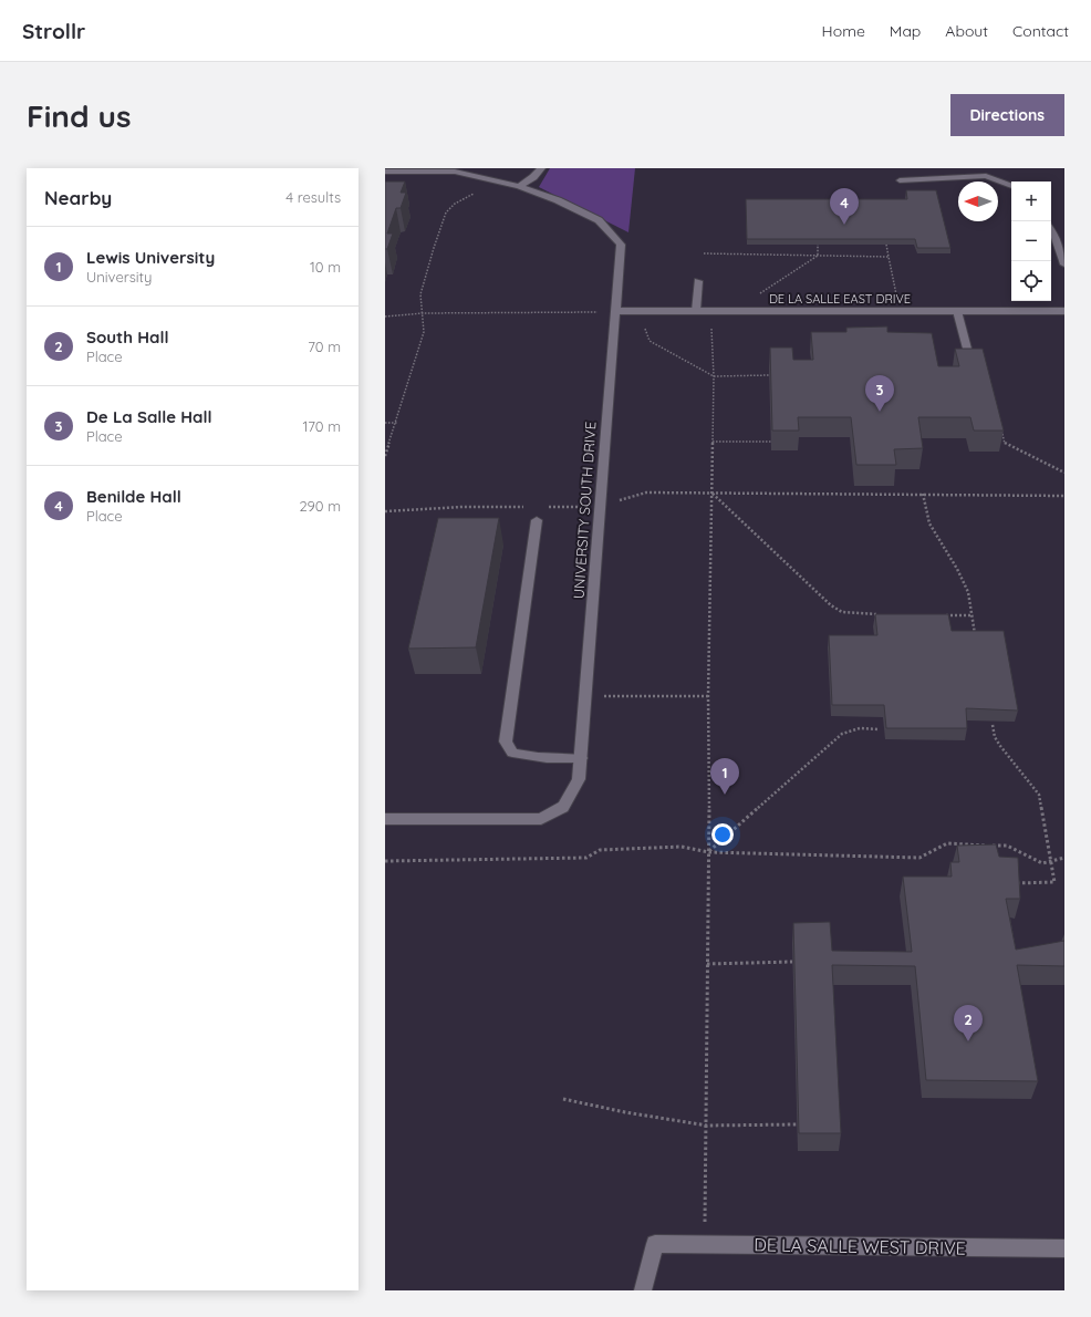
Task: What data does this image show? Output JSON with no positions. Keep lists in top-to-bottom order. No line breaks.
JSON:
{"streets":{"street":["DE LA SALLE EAST DRIVE","UNIVERSITY SOUTH DRIVE","DE LA SALLE WEST DRIVE"]},"crossings":[["DE LA SALLE EAST DRIVE","UNIVERSITY SOUTH DRIVE"]],"north":"left","page":{"header":"Strollr","nav":["Home","Map","About","Contact"],"buttons":"Directions","title":"Find us","heading":["Nearby","4 results"],"map_buttons":["+","−"],"pins":["4","3","1","2"],"list":[{"mark":"1","name":"Lewis University","note":"University","value":"10 m"},{"mark":"2","name":"South Hall","note":"Place","value":"70 m"},{"mark":"3","name":"De La Salle Hall","note":"Place","value":"170 m"},{"mark":"4","name":"Benilde Hall","note":"Place","value":"290 m"}]}}
